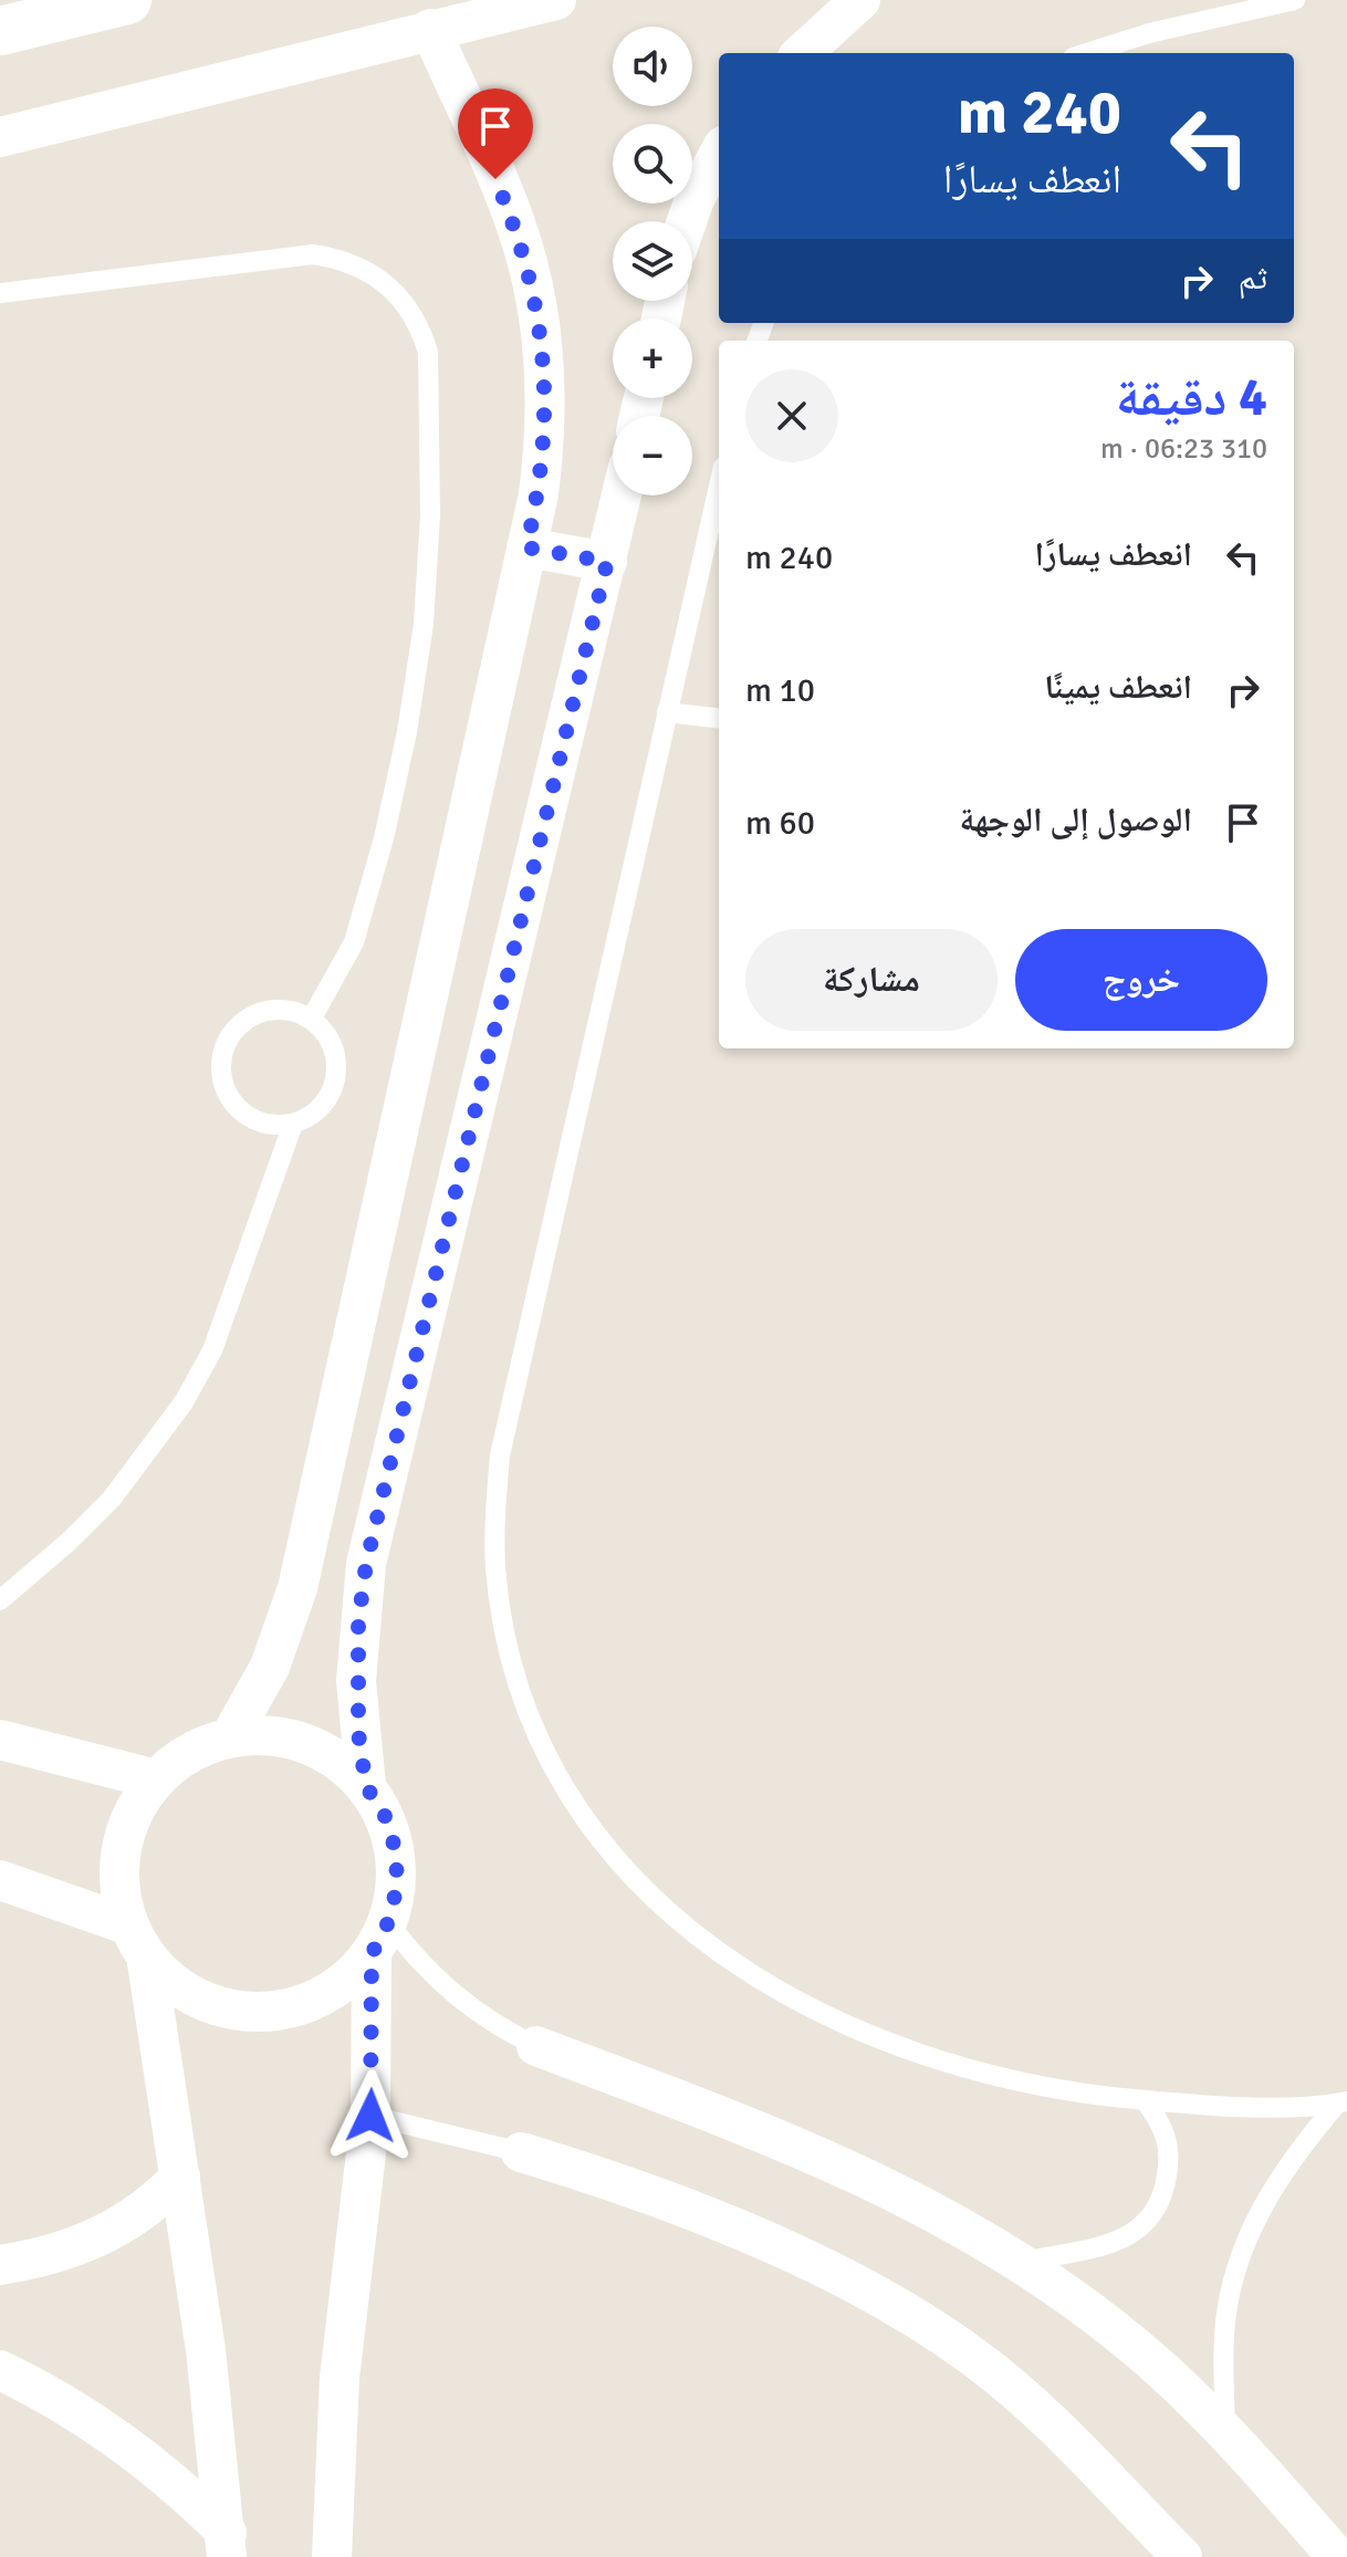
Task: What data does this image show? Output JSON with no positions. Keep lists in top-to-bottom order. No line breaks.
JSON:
{"page":{"map_buttons":["+","−"],"turn":["240 m","انعطف يسارًا"],"then":"ثم","heading":["4 دقيقة","310 m · 06:23"],"list":[{"name":"انعطف يسارًا","value":"240 m"},{"name":"انعطف يمينًا","value":"10 m"},{"name":"الوصول إلى الوجهة","value":"60 m"}],"buttons":["خروج","مشاركة"]}}
